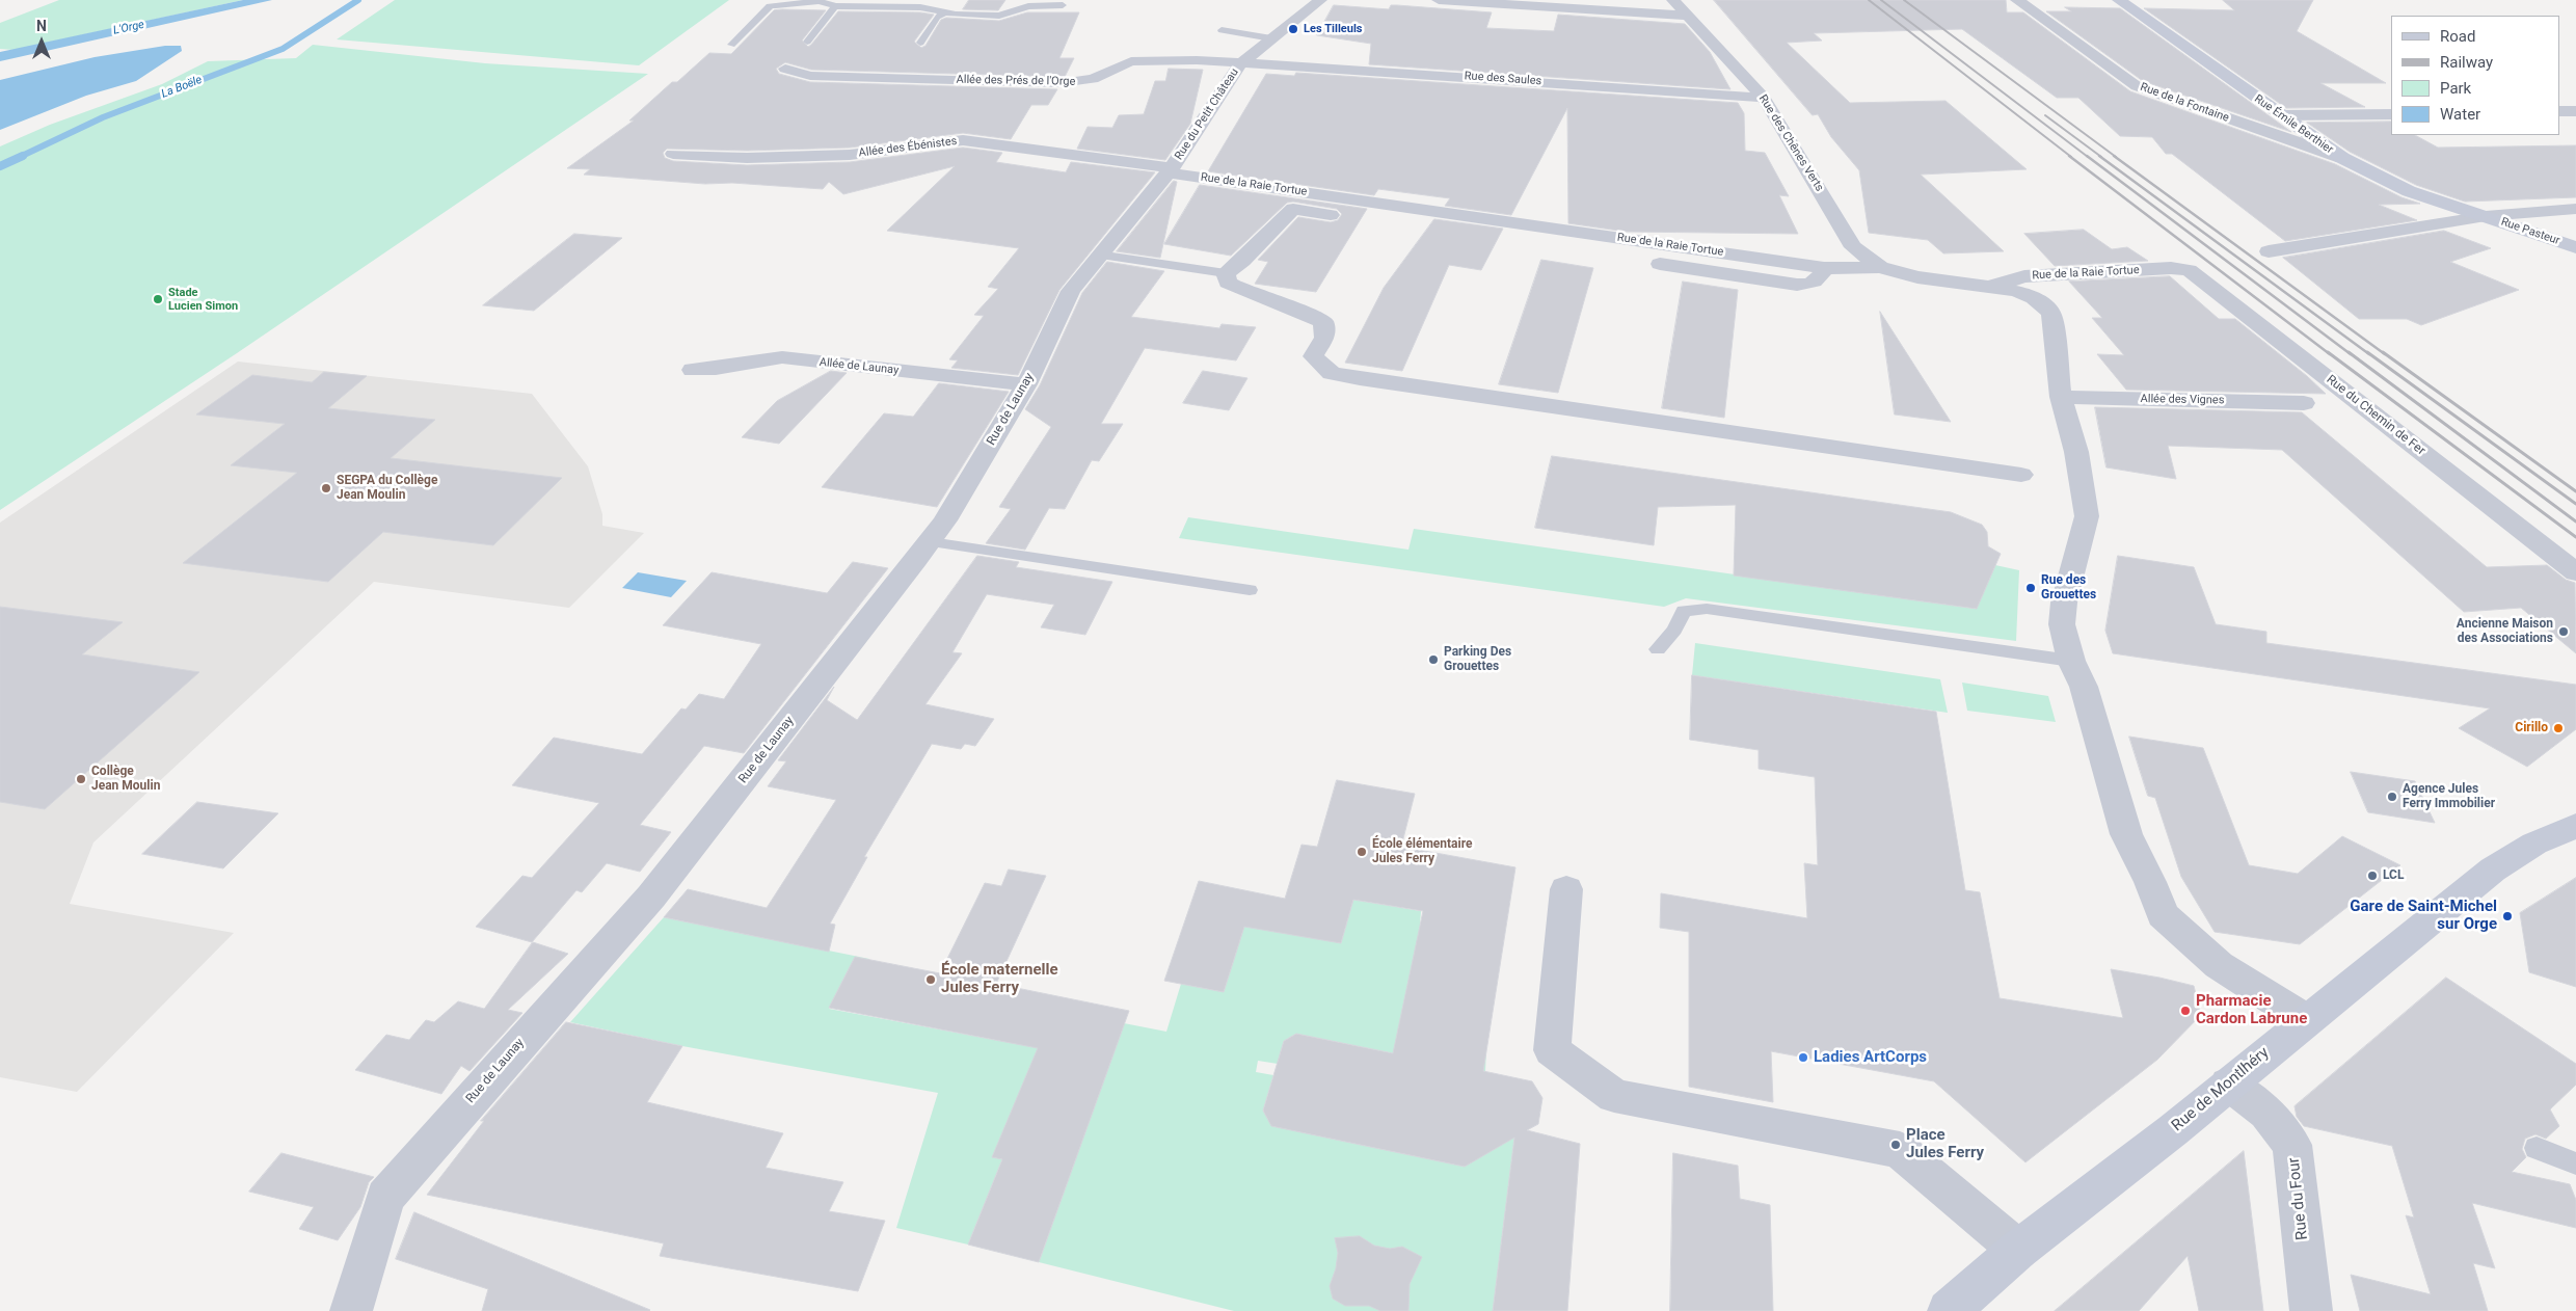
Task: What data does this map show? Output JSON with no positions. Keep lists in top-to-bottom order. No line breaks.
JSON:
{"streets":{"street":["Rue des Saules","Allée des Prés de l'Orge","Rue de la Fontaine","Rue du Petit Château","Rue Émile Berthier","Rue des Chênes Verts","Allée des Ébénistes","Rue de la Raie Tortue","Rue Pasteur","Allée de Launay","Allée des Vignes","Rue de Launay","Rue du Chemin de Fer","Rue de Montlhéry","Rue du Four"]},"crossings":[["Rue des Saules","Allée des Prés de l'Orge"],["Rue des Saules","Rue du Petit Château"],["Rue des Saules","Rue des Chênes Verts"],["Allée des Prés de l'Orge","Rue du Petit Château"],["Rue de la Fontaine","Rue Émile Berthier"],["Rue du Petit Château","Allée des Ébénistes"],["Rue du Petit Château","Rue de la Raie Tortue"],["Rue du Petit Château","Rue de Launay"],["Rue Émile Berthier","Rue Pasteur"],["Rue des Chênes Verts","Rue de la Raie Tortue"],["Allée des Ébénistes","Rue de la Raie Tortue"],["Allée des Ébénistes","Rue de Launay"],["Rue de la Raie Tortue","Rue de Launay"],["Rue de la Raie Tortue","Rue du Chemin de Fer"],["Allée de Launay","Rue de Launay"],["Rue de Montlhéry","Rue du Four"]],"water":["L'Orge","La Boële"],"places":["Les Tilleuls","Stade Lucien Simon","SEGPA du Collège Jean Moulin","Rue des Grouettes","Ancienne Maison des Associations","Parking Des Grouettes","Cirillo","Collège Jean Moulin","Agence Jules Ferry Immobilier","École élémentaire Jules Ferry","LCL","Gare de Saint-Michel sur Orge","École maternelle Jules Ferry","Pharmacie Cardon Labrune","Ladies ArtCorps","Place Jules Ferry"],"legend":["Road","Railway","Park","Water"],"north":"top"}
